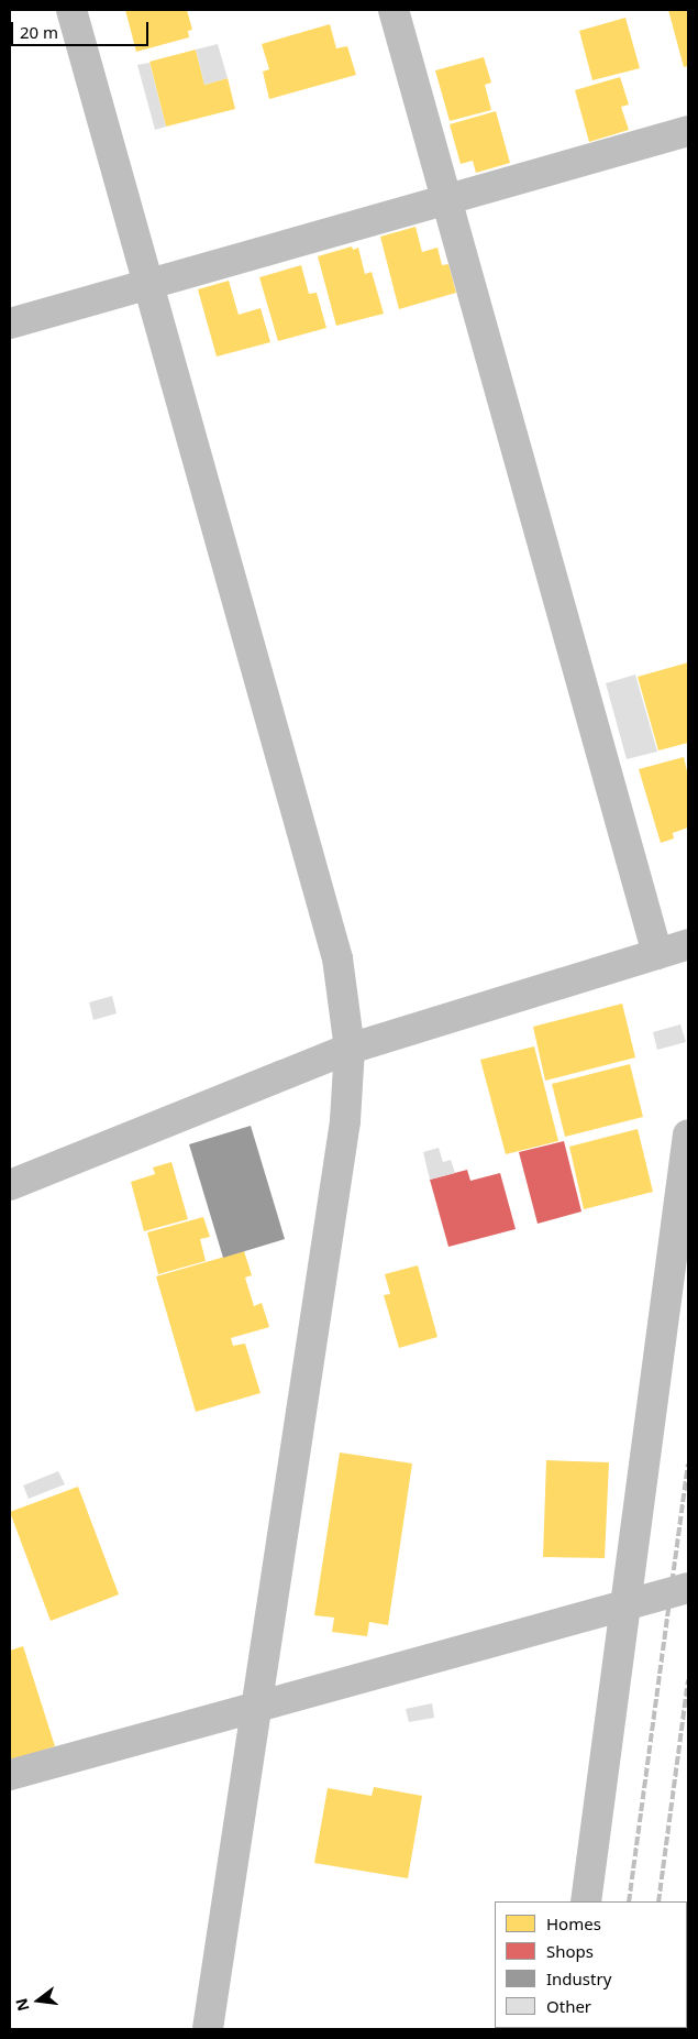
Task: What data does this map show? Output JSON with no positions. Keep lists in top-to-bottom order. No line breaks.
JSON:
{"legend":["Homes","Shops","Industry","Other"],"scale_bar":"20 m","north":"left"}
